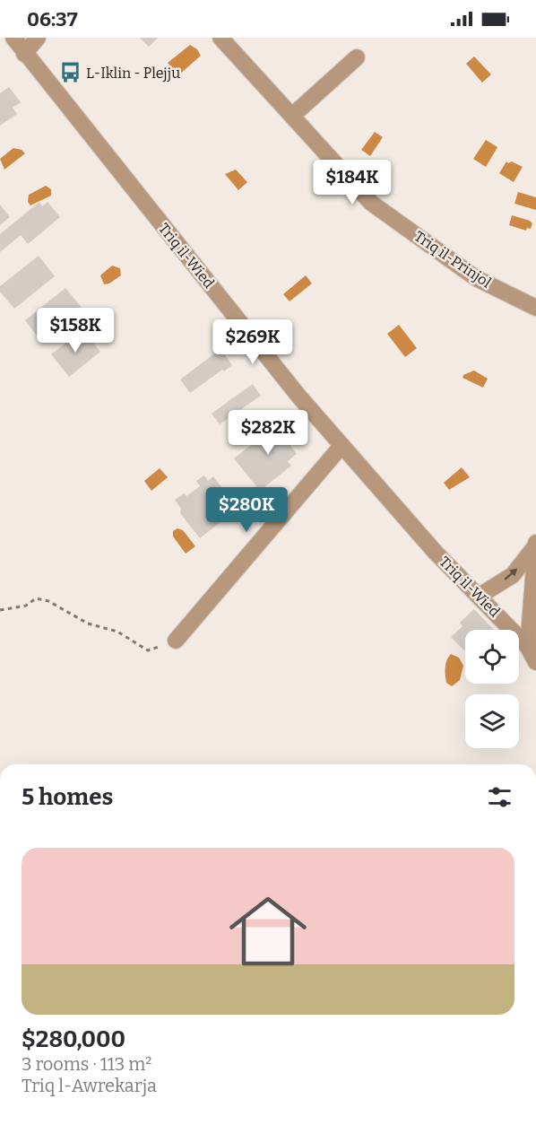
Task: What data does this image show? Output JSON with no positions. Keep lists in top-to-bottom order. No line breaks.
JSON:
{"streets":{"street":["Triq il-Wied","Triq il-Prinjol"]},"places":{"bus stop":["L-Iklin - Plejju"]},"page":{"status":"06:37","price":["$184K","$158K","$269K","$282K","$280K"],"heading":"5 homes","list":[{"name":"$280,000","note":"3 rooms · 113 m² · Triq l-Awrekarja"}]}}
